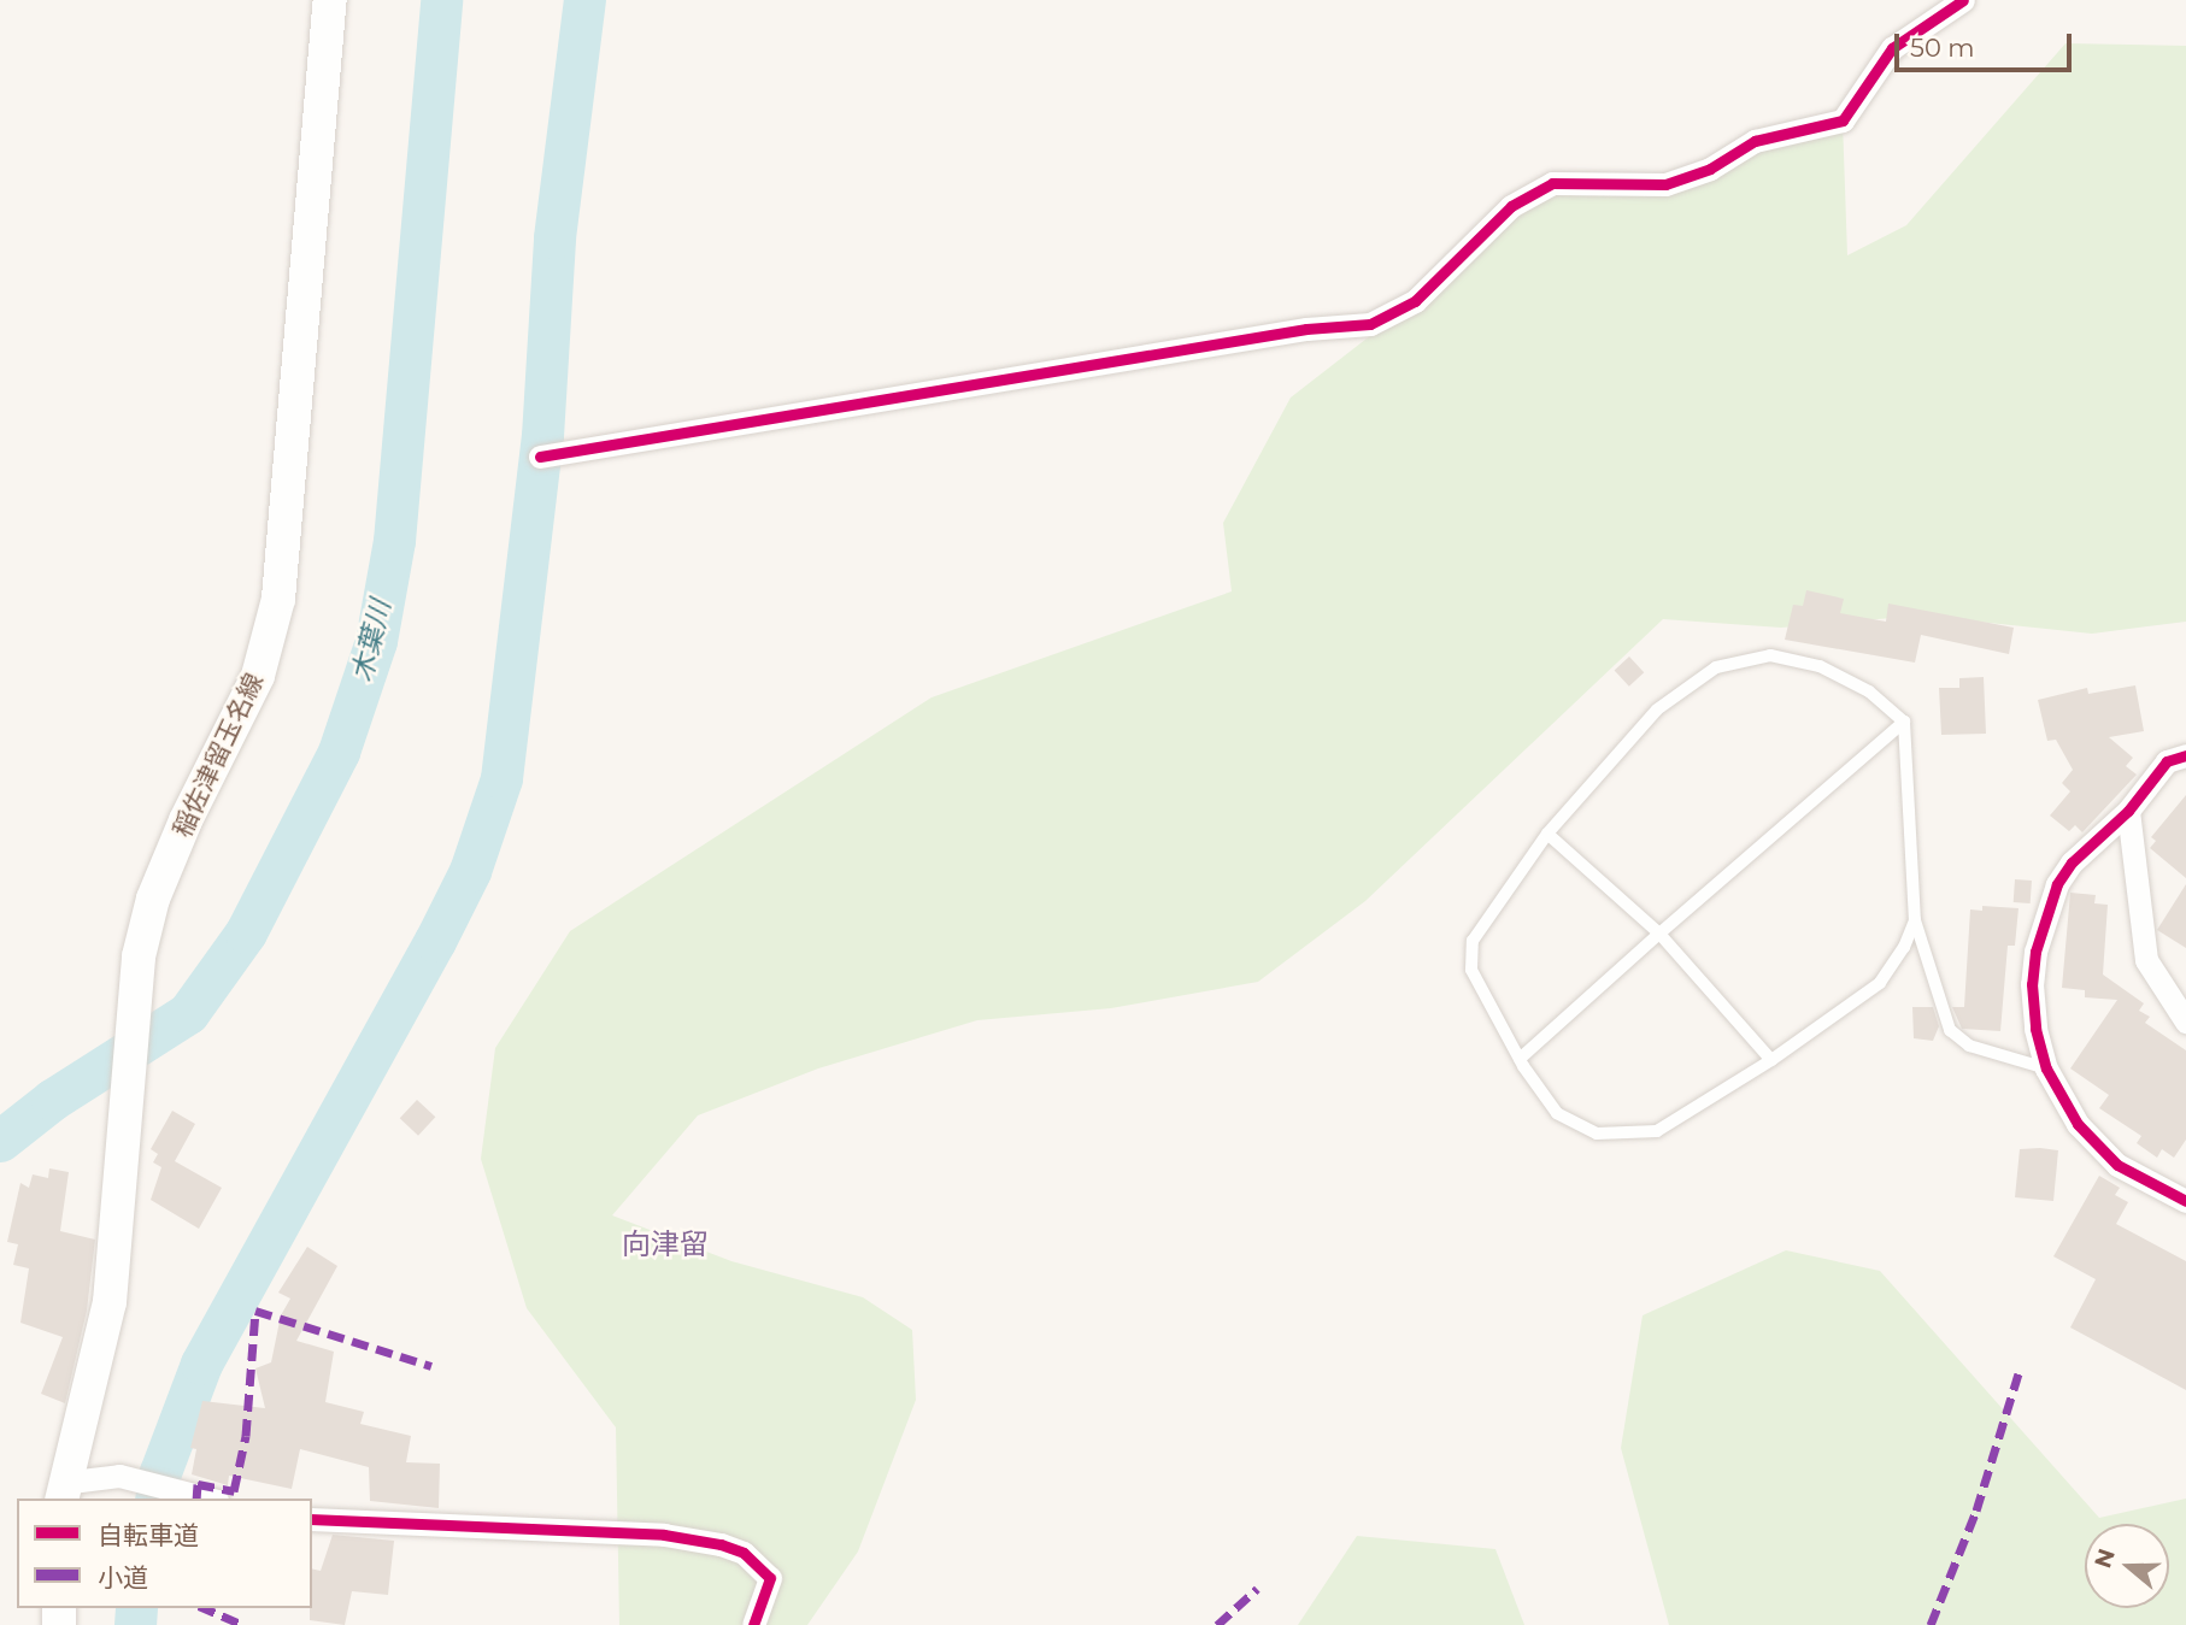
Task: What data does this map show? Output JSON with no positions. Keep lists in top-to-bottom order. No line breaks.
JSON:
{"streets":{"main road":["稲佐津留玉名線"]},"districts":["向津留"],"water":["木葉川"],"legend":["自転車道","小道"],"scale_bar":"50 m","north":"left"}
